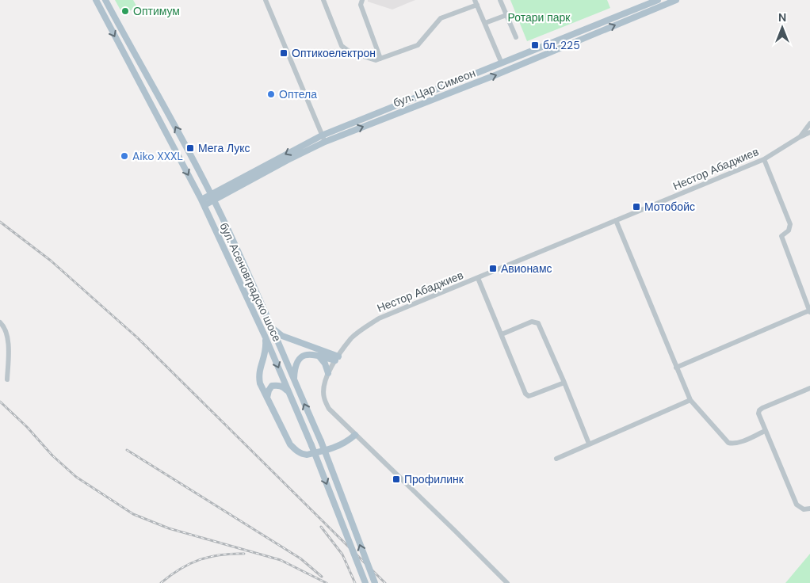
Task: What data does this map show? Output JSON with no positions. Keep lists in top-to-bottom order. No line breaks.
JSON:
{"streets":{"main road":["бул. Цар Симеон","бул. Асеновградско шосе"],"street":["Нестор Абаджиев"]},"crossings":[["бул. Цар Симеон","бул. Асеновградско шосе"]],"parks":["Ротари парк"],"places":{"other":["Оптимум","Оптела","Aiko XXXL"],"transit":["бл. 225","Оптикоелектрон","Мега Лукс","Мотобойс","Авионамс","Профилинк"]},"north":"top"}
